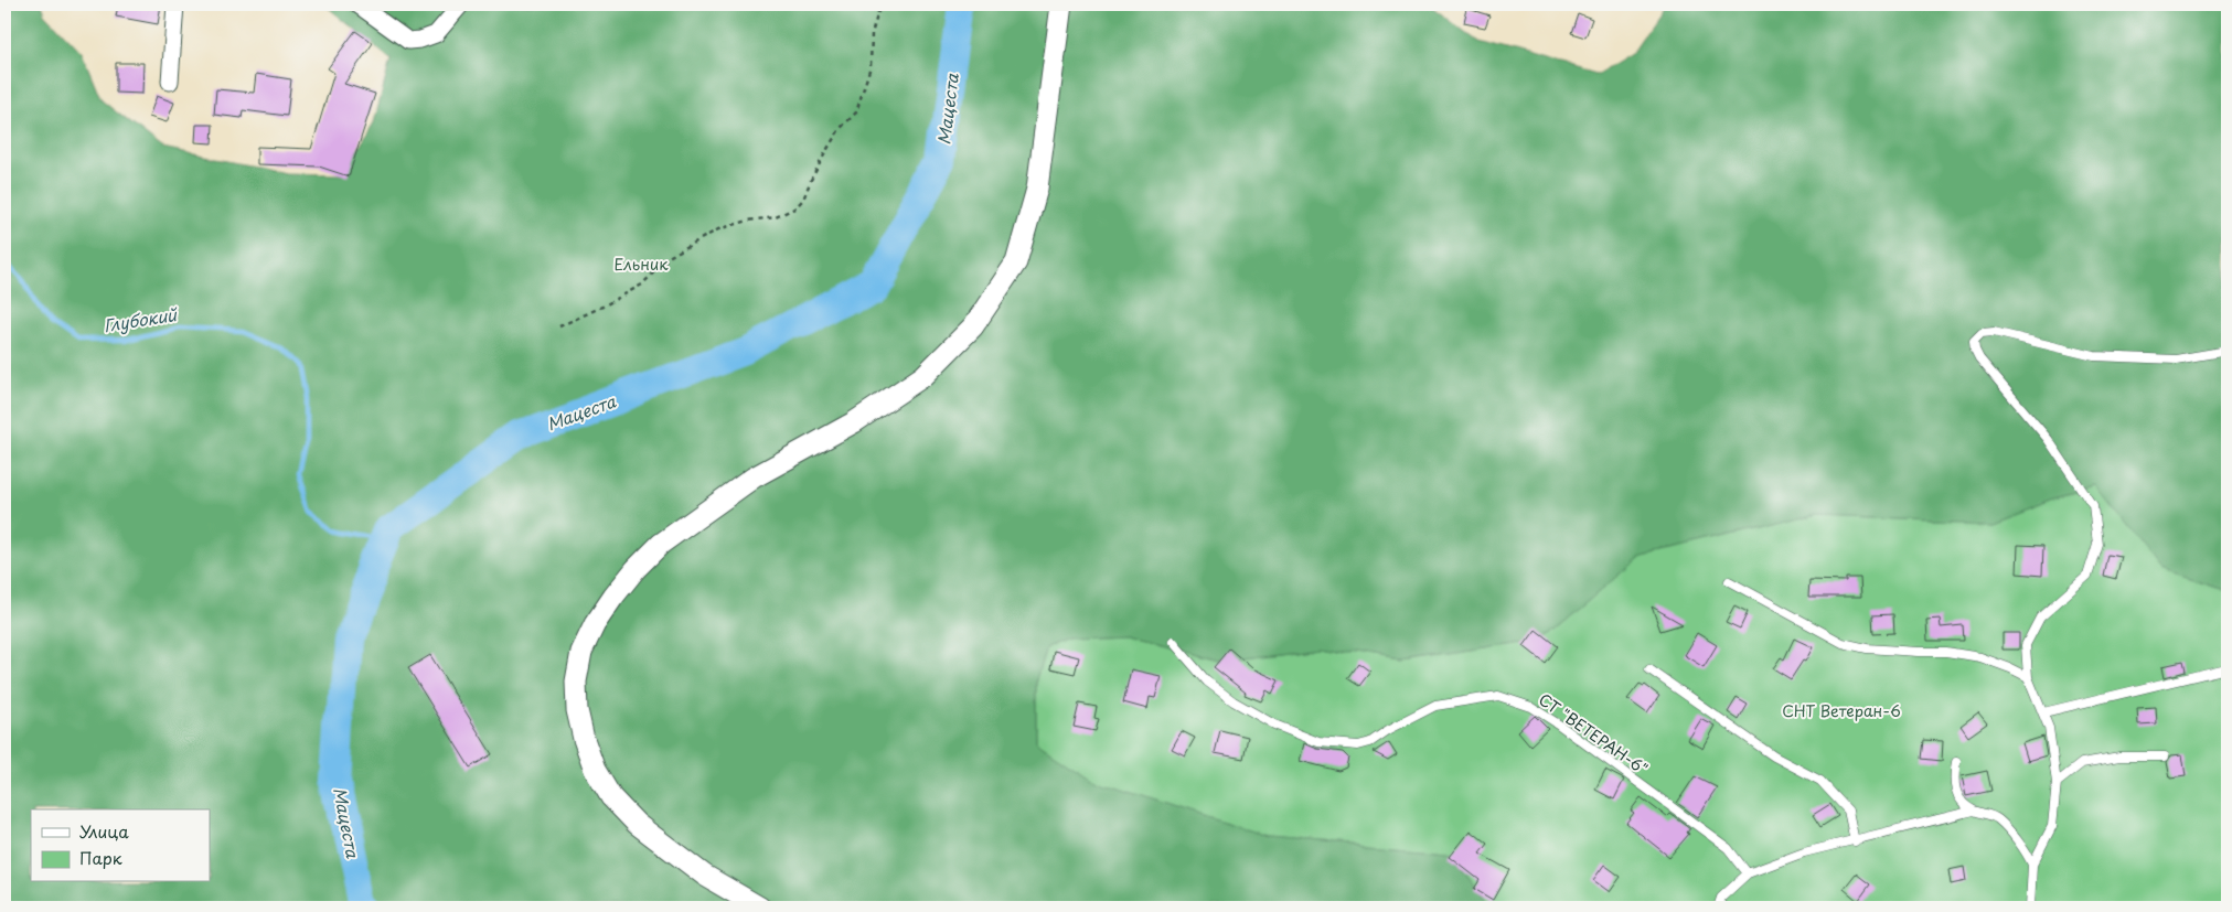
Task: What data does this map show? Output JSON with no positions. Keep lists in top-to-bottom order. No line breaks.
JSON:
{"streets":{"lane":["СТ \"ВЕТЕРАН-6\""]},"water":["Мацеста","Глубокий"],"parks":["Ельник","СНТ Ветеран-6"],"legend":["Улица","Парк"]}
